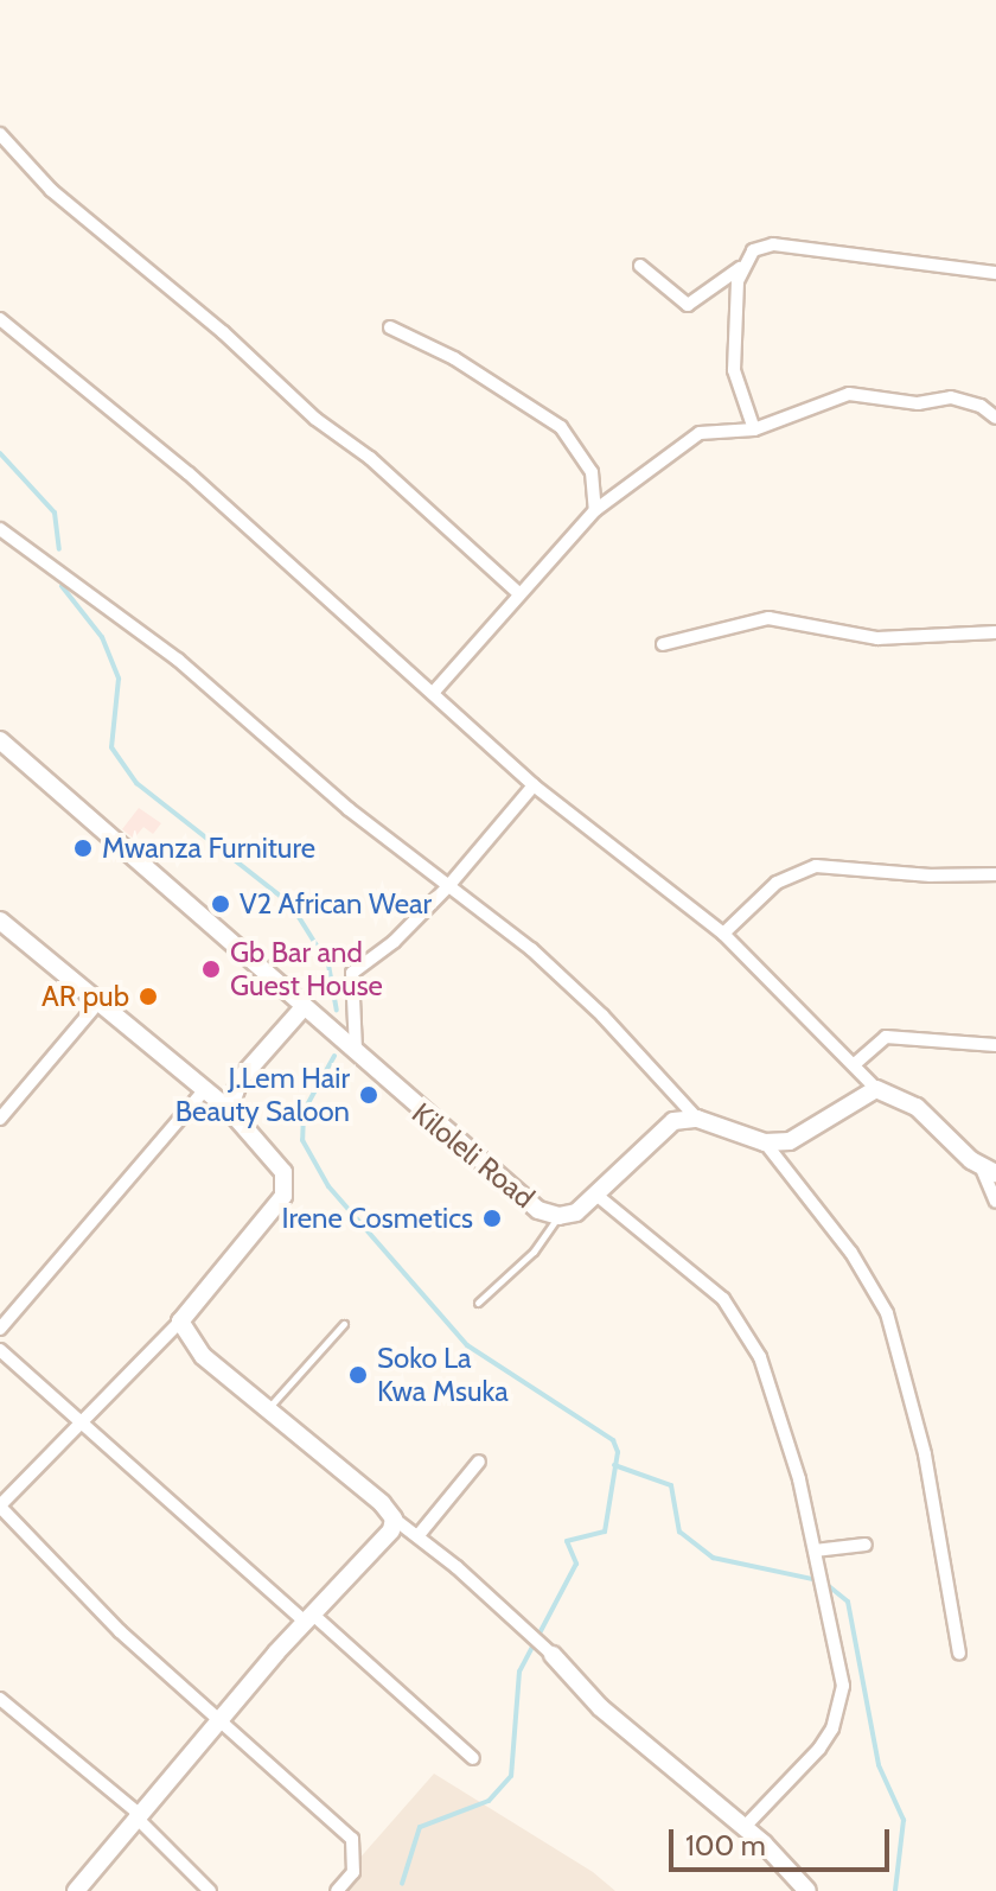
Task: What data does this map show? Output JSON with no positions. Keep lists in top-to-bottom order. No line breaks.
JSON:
{"streets":{"main road":["Kiloleli Road"]},"places":["Mwanza Furniture","V2 African Wear","Gb Bar and Guest House","AR pub","J.Lem Hair Beauty Saloon","Irene Cosmetics","Soko La Kwa Msuka"],"scale_bar":"100 m"}
